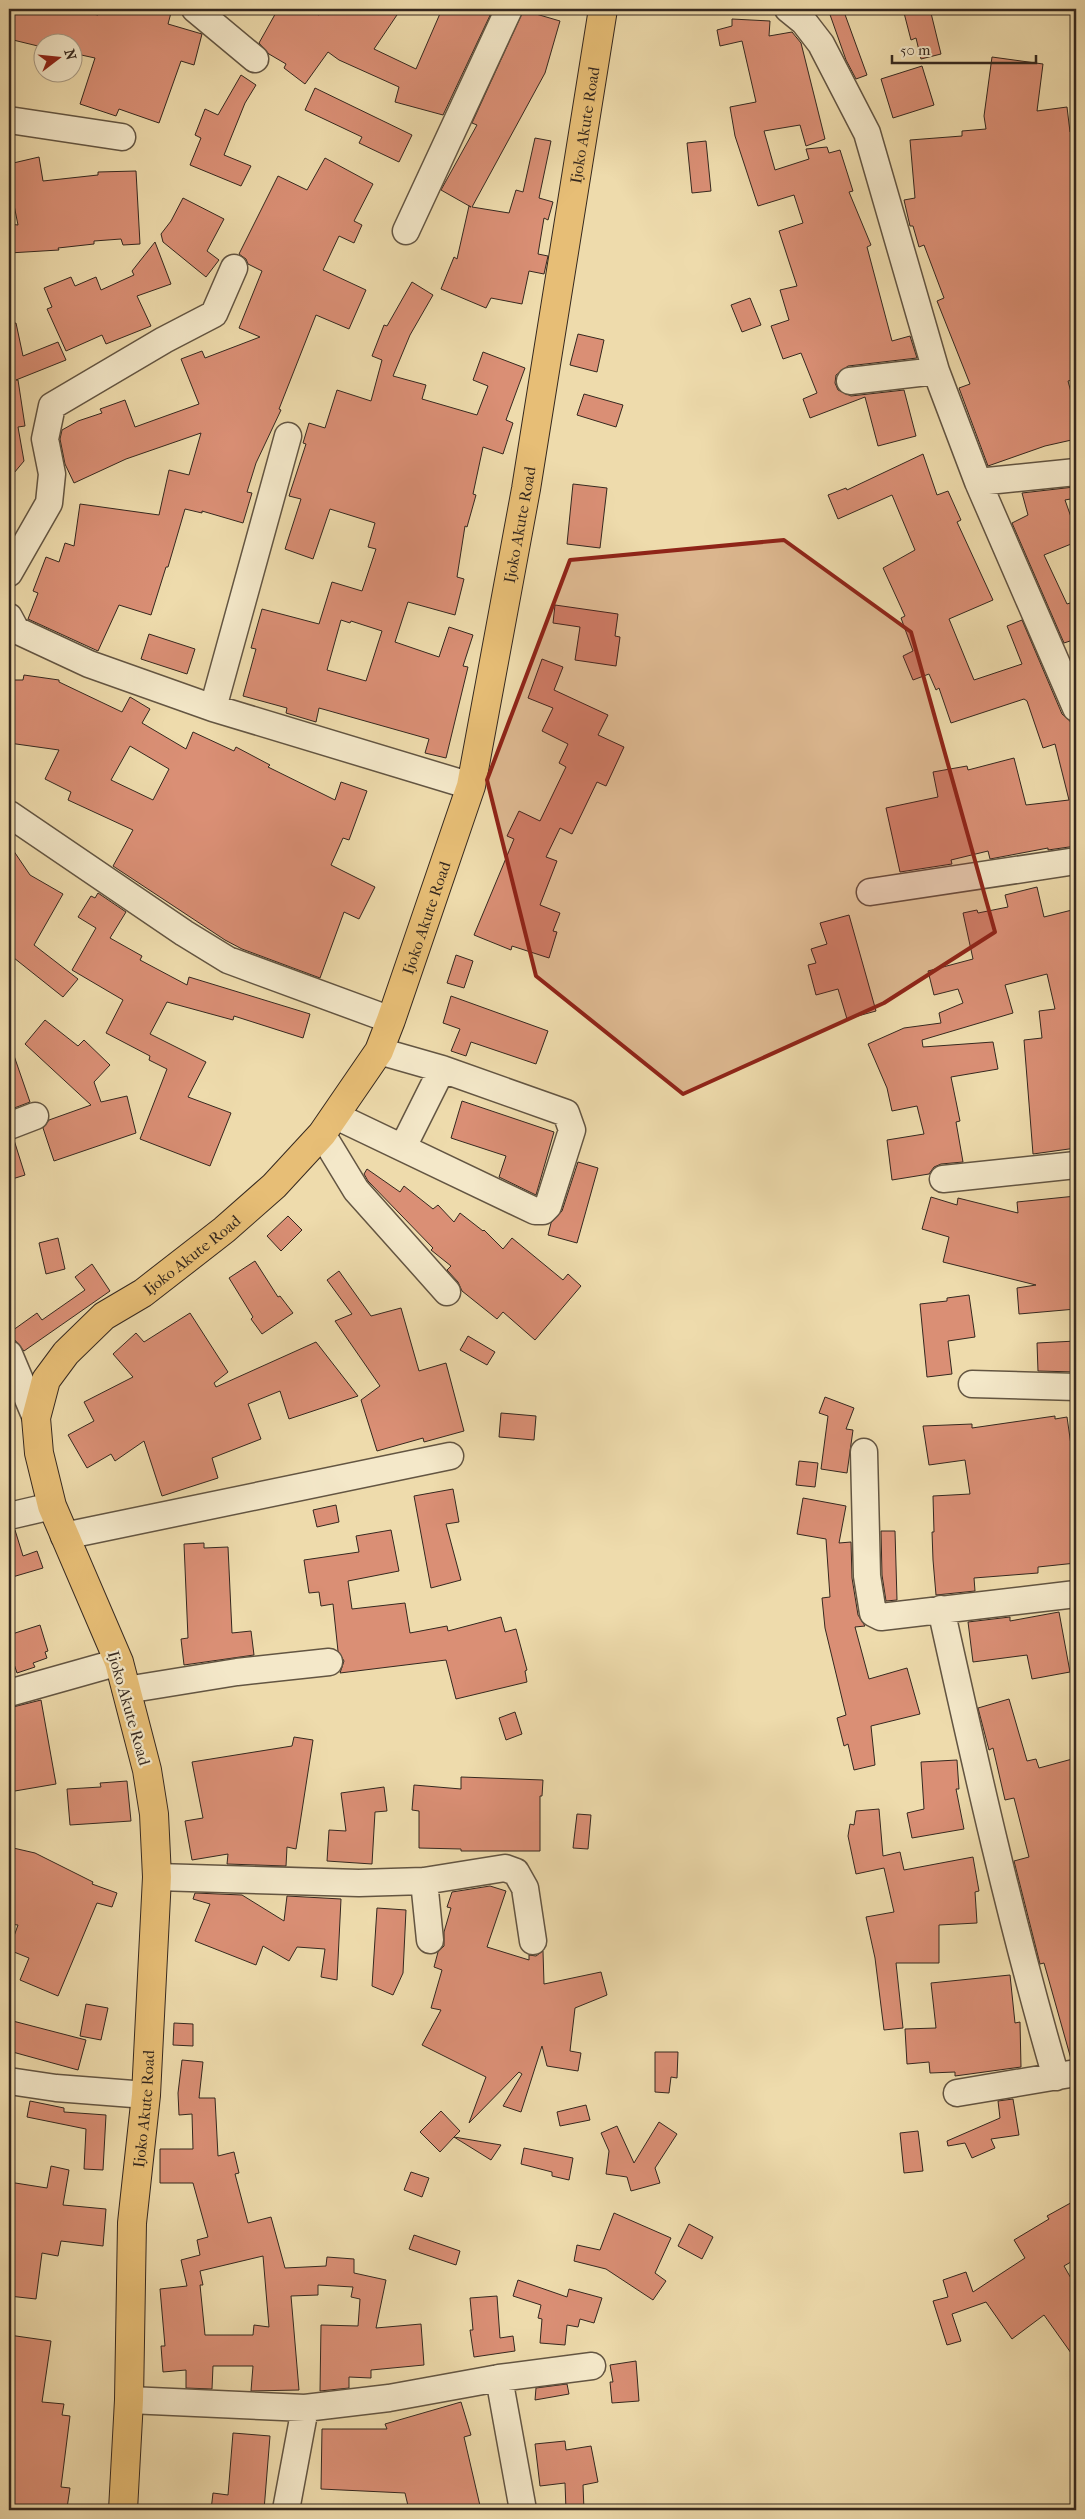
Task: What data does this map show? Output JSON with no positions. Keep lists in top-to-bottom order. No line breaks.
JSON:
{"streets":{"main road":["Ijoko Akute Road"]},"scale_bar":"50 m","north":"right"}
